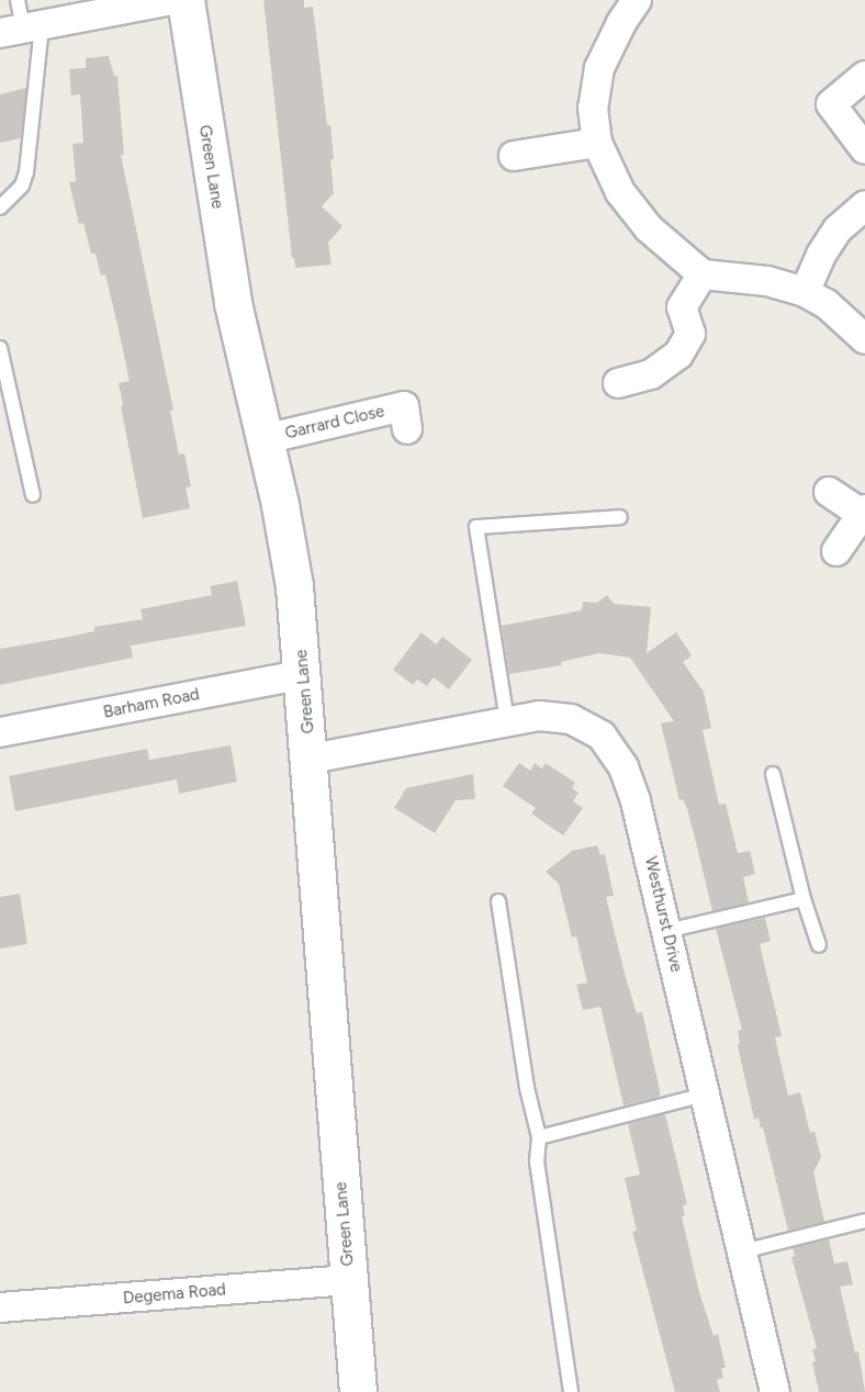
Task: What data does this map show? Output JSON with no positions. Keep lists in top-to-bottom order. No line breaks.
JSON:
{"streets":{"main road":["Green Lane"],"street":["Garrard Close","Barham Road","Westhurst Drive","Degema Road"]},"crossings":[["Green Lane","Garrard Close"],["Green Lane","Barham Road"],["Green Lane","Westhurst Drive"],["Green Lane","Degema Road"]]}
